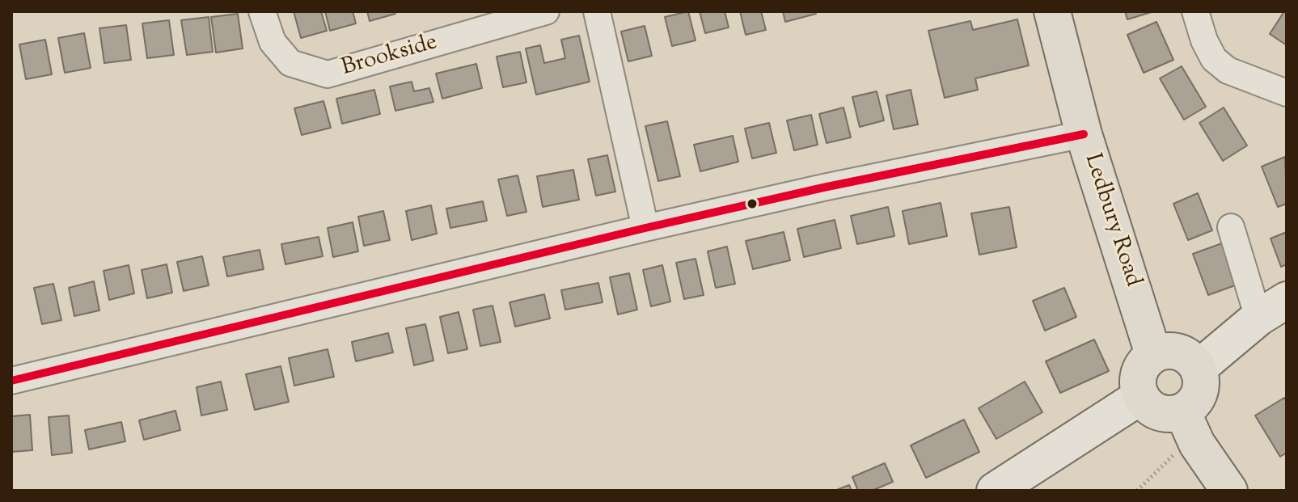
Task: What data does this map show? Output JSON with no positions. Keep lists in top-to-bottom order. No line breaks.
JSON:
{"streets":{"highway":["Ledbury Road"],"street":["Brookside"]}}
